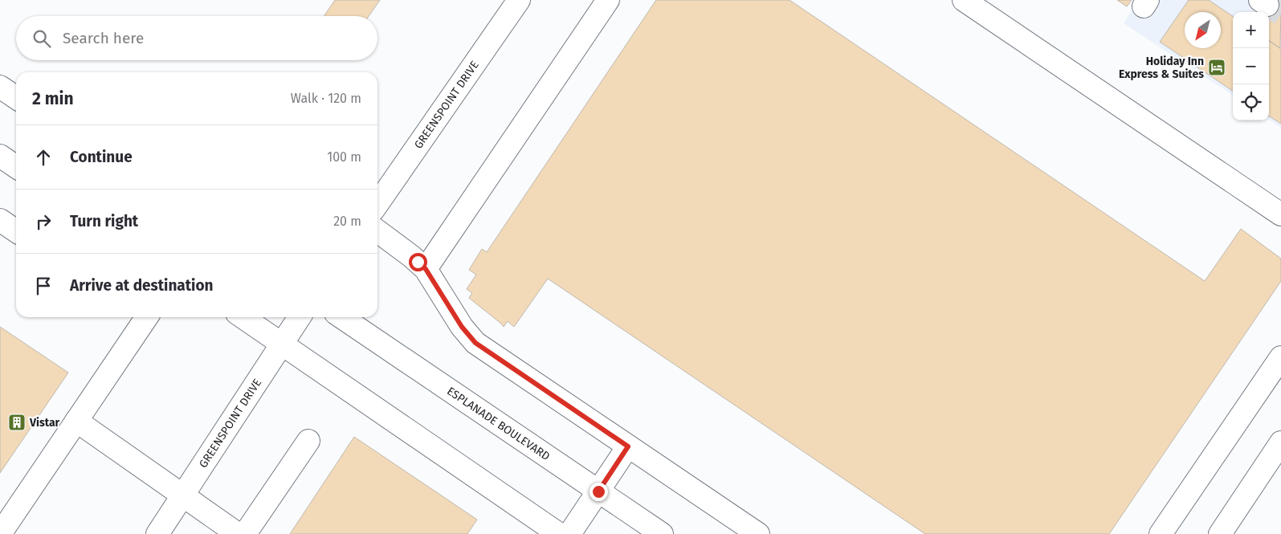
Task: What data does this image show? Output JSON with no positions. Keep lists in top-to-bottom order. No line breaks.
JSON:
{"streets":{"street":["GREENSPOINT DRIVE","ESPLANADE BOULEVARD"]},"places":{"hotel":["Holiday Inn Express & Suites"],"building":["Vistar"]},"north":"bottom left","page":{"map_buttons":["+","−"],"search":"Search here","heading":["2 min","Walk · 120 m"],"list":[["Continue","100 m"],["Turn right","20 m"],"Arrive at destination"]}}
